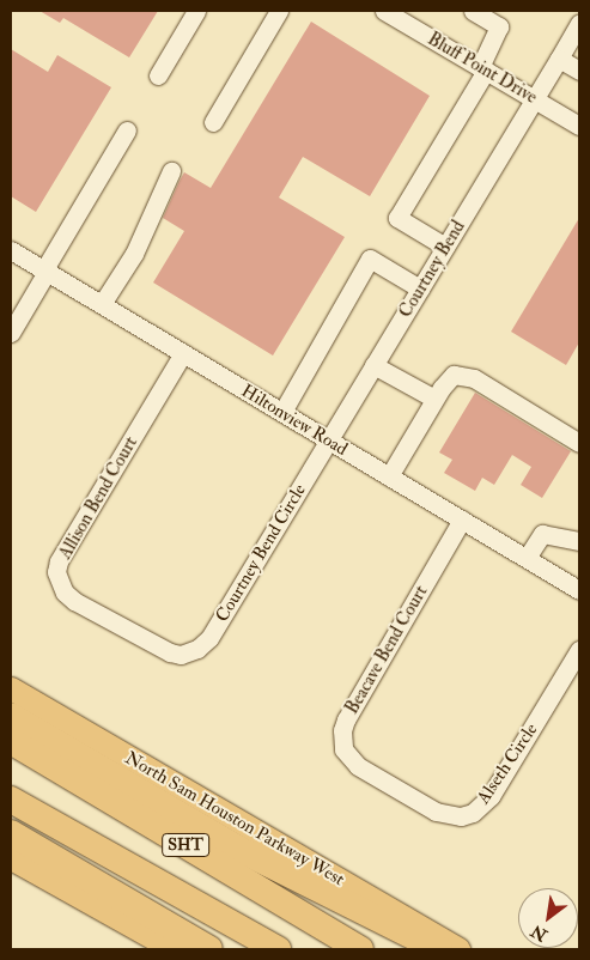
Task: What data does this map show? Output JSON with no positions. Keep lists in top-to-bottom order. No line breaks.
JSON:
{"streets":{"highway":["SHT"],"main road":["North Sam Houston Parkway West"],"street":["Bluff Point Drive","Courtney Bend","Hiltonview Road","Allison Bend Court","Courtney Bend Circle","Beacave Bend Court","Alseth Circle"]},"crossings":[["Bluff Point Drive","Courtney Bend"],["Courtney Bend","Hiltonview Road"],["Courtney Bend","Courtney Bend Circle"],["Hiltonview Road","Allison Bend Court"],["Hiltonview Road","Courtney Bend Circle"],["Hiltonview Road","Beacave Bend Court"],["Allison Bend Court","Courtney Bend Circle"],["Beacave Bend Court","Alseth Circle"]],"north":"bottom left"}
